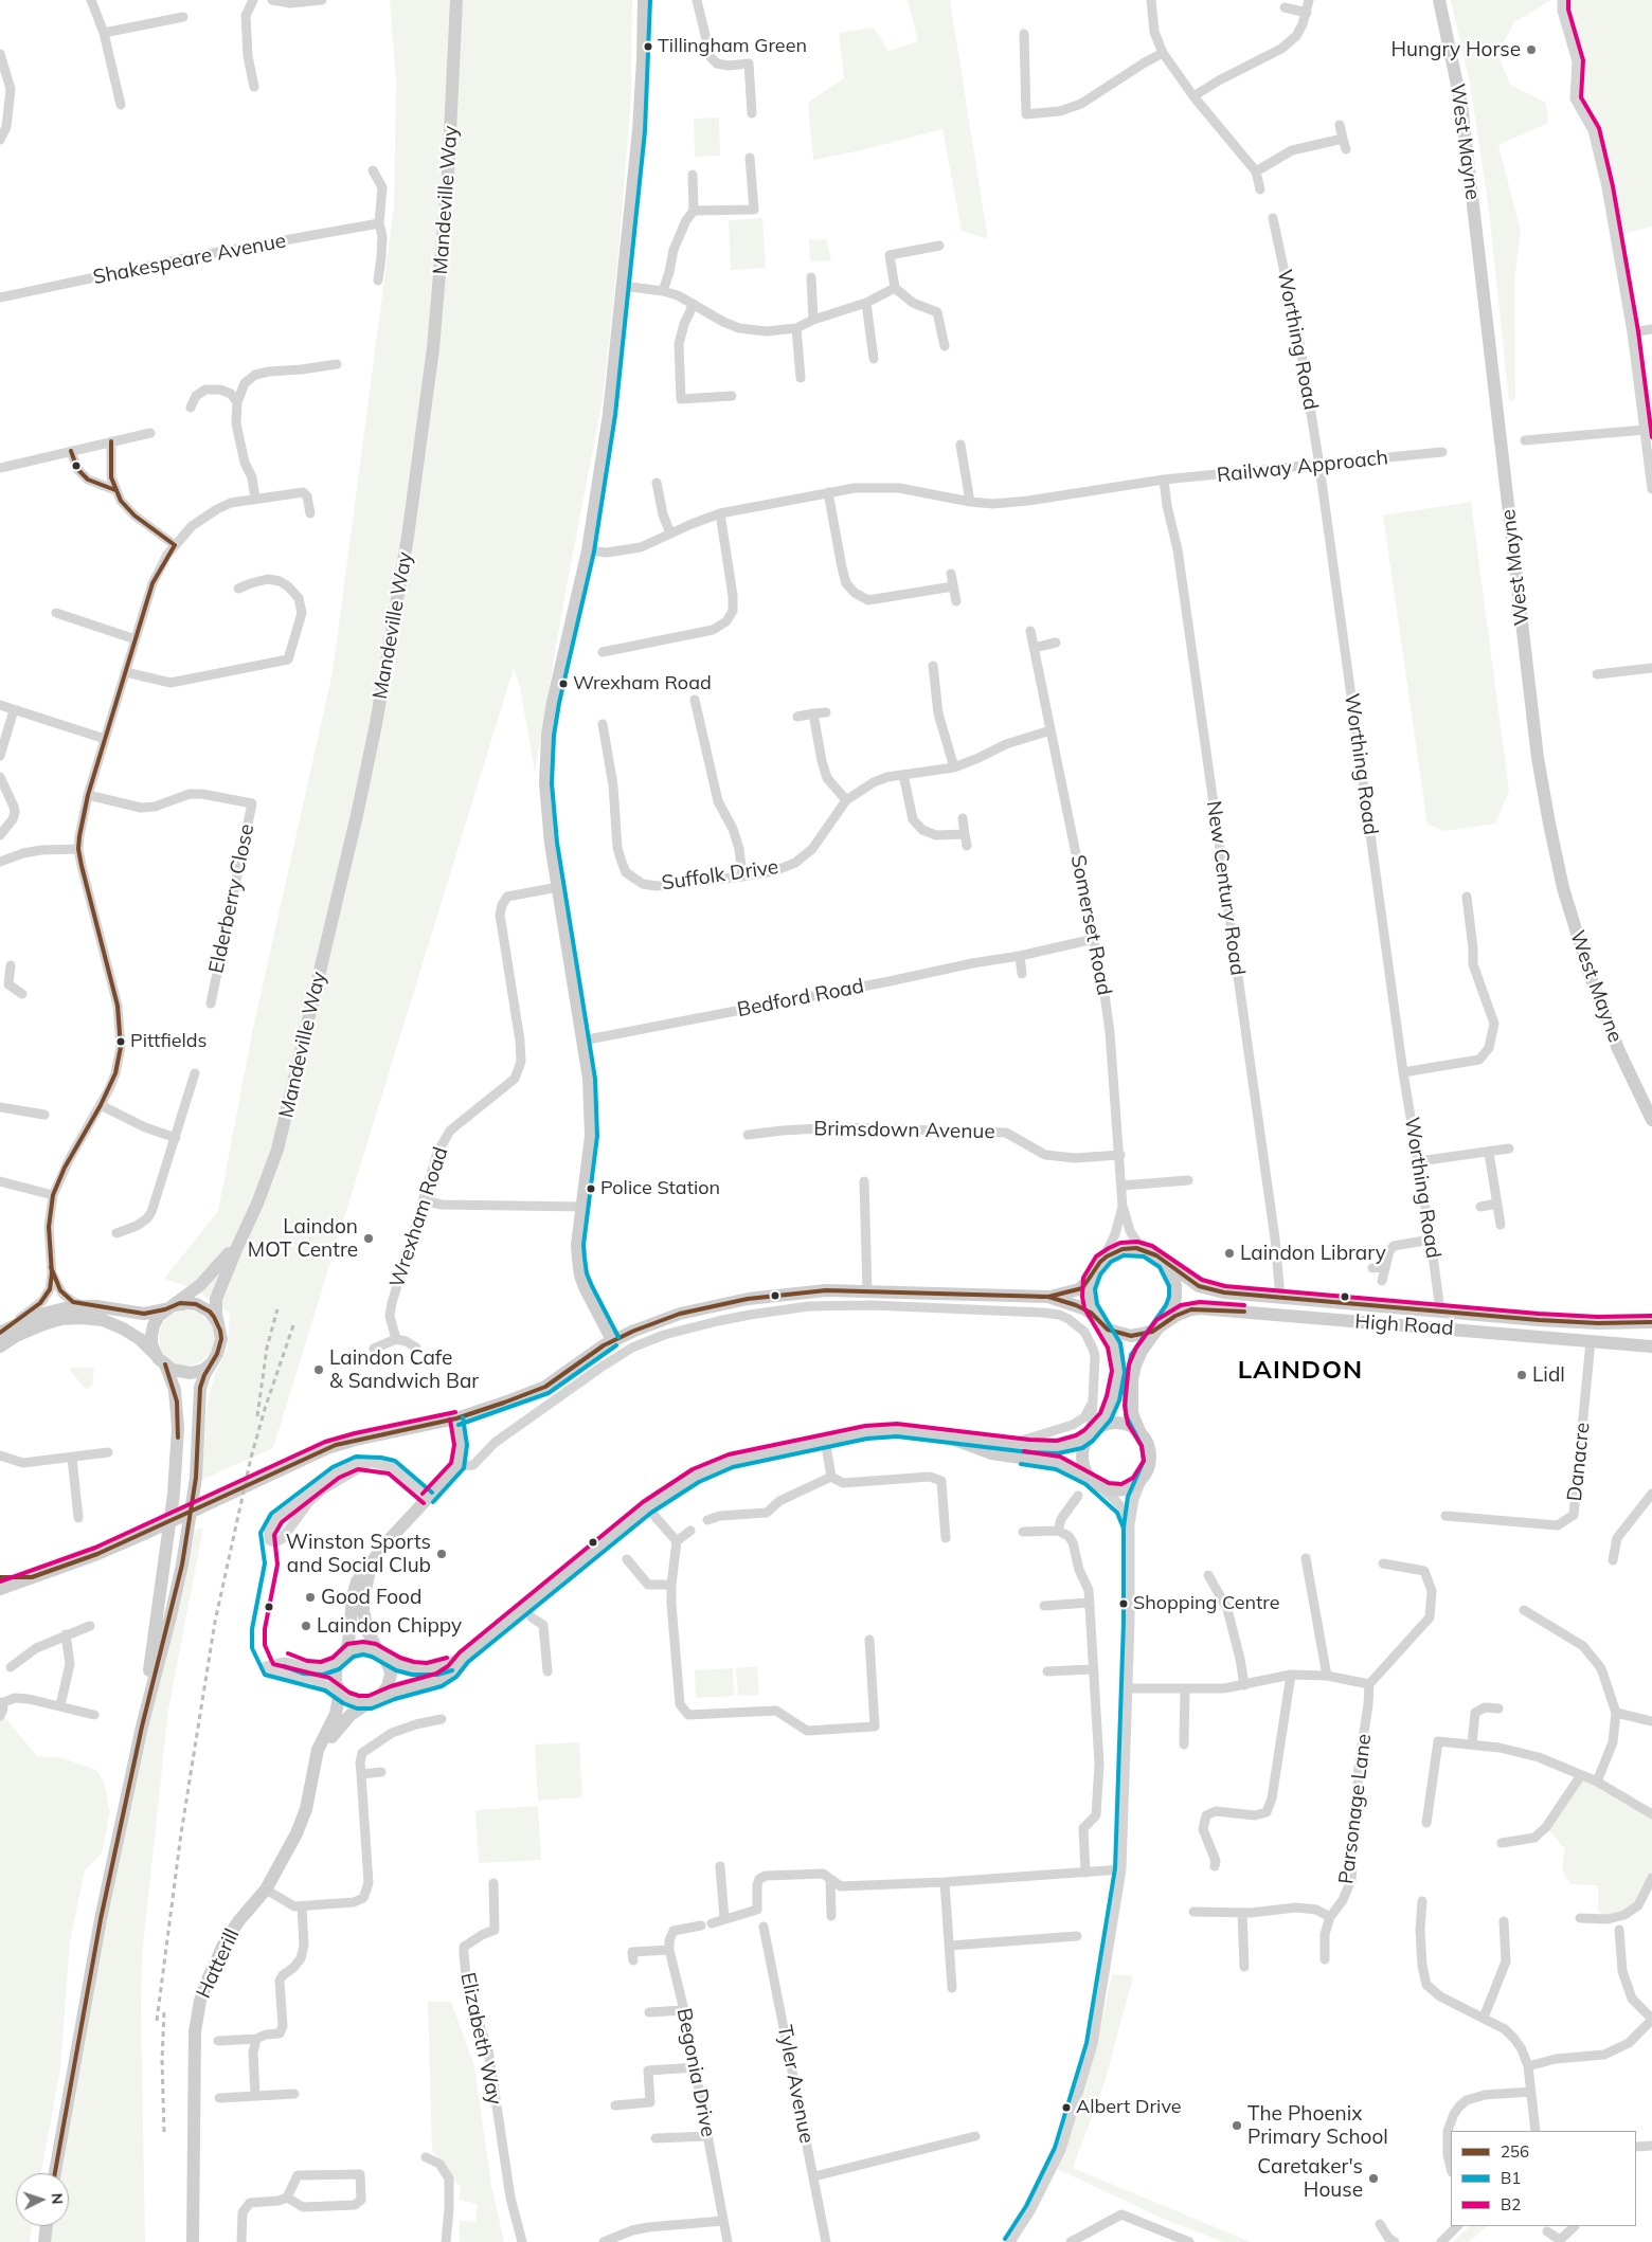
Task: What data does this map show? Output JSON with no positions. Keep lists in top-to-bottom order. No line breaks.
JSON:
{"streets":{"street":["West Mayne","Mandeville Way","Shakespeare Avenue","Worthing Road","Railway Approach","Suffolk Drive","New Century Road","Elderberry Close","Somerset Road","Bedford Road","Brimsdown Avenue","Wrexham Road","High Road","Danacre","Parsonage Lane","Hatterill","Elizabeth Way","Begonia Drive","Tyler Avenue"]},"crossings":[["Worthing Road","Railway Approach"],["Worthing Road","High Road"],["Railway Approach","New Century Road"],["Suffolk Drive","Somerset Road"],["New Century Road","High Road"],["Somerset Road","Bedford Road"],["Somerset Road","Brimsdown Avenue"],["Somerset Road","High Road"],["High Road","Danacre"]],"districts":["LAINDON"],"places":["Tillingham Green","Hungry Horse","Wrexham Road","Pittfields","Police Station","Laindon MOT Centre","Laindon Library","Laindon Cafe & Sandwich Bar","Lidl","Winston Sports and Social Club","Good Food","Shopping Centre","Laindon Chippy","Albert Drive","The Phoenix Primary School","Caretaker's House"],"lines":["transit line B1","transit line B2","transit line 256"],"legend":["256","B1","B2"],"north":"right"}
